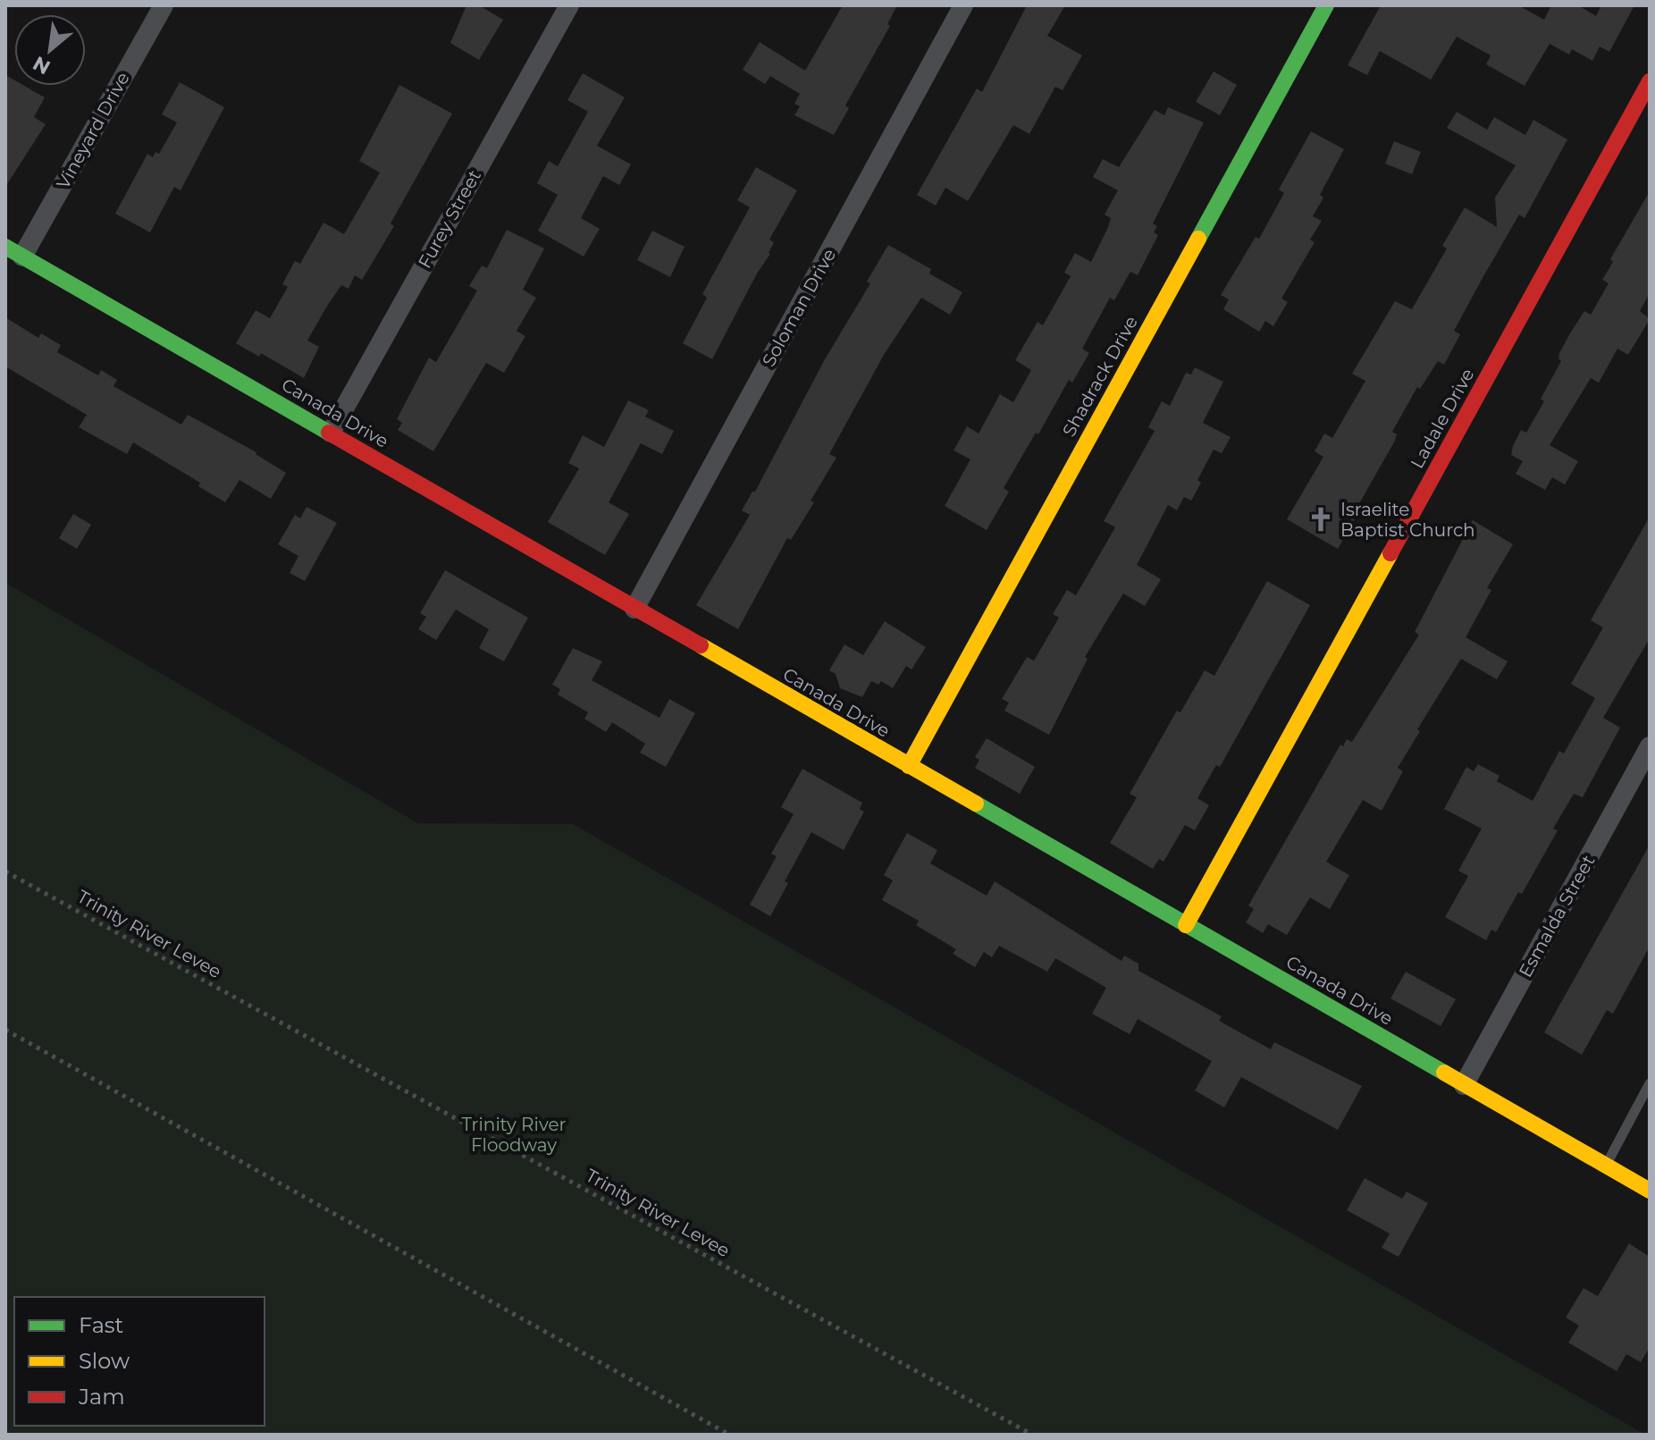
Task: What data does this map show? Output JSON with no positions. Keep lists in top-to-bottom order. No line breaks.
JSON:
{"streets":{"street":["Vineyard Drive","Furey Street","Soloman Drive","Shadrack Drive","Canada Drive","Ladale Drive","Esmalda Street"],"path":["Trinity River Levee"]},"crossings":[["Vineyard Drive","Canada Drive"],["Furey Street","Canada Drive"],["Soloman Drive","Canada Drive"],["Shadrack Drive","Canada Drive"],["Canada Drive","Ladale Drive"],["Canada Drive","Esmalda Street"]],"parks":["Trinity River Floodway"],"places":{"church":["Israelite Baptist Church"]},"legend":["Fast","Slow","Jam"],"north":"bottom left"}
